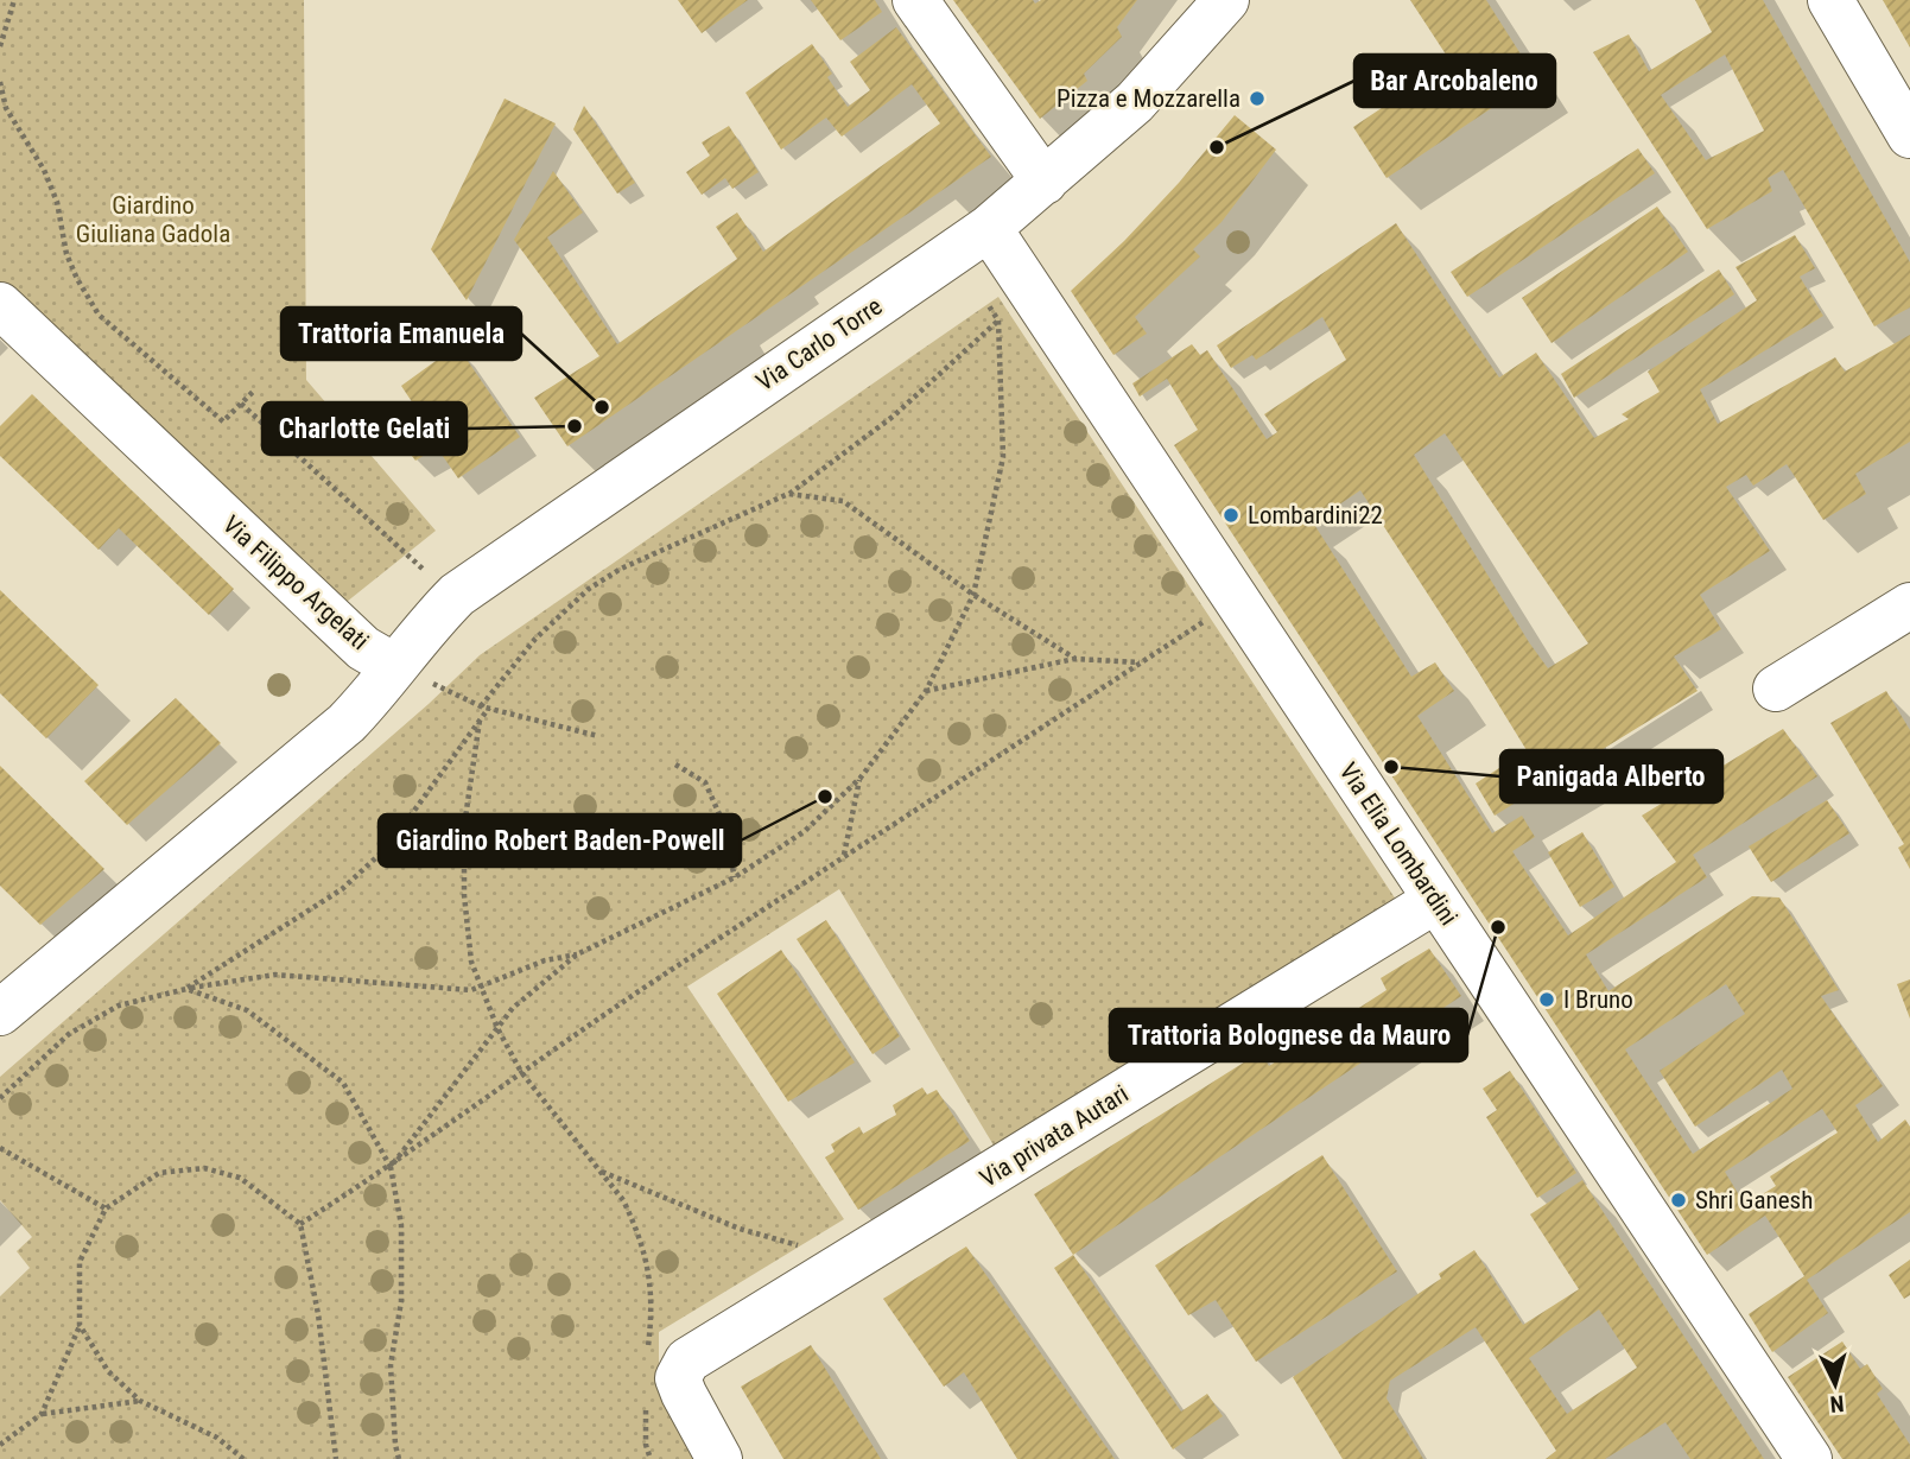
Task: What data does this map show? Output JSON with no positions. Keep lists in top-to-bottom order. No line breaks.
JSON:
{"streets":{"street":["Via Carlo Torre","Via Filippo Argelati","Via Elia Lombardini","Via privata Autari"]},"crossings":[["Via Carlo Torre","Via Filippo Argelati"],["Via Carlo Torre","Via Elia Lombardini"],["Via Elia Lombardini","Via privata Autari"]],"parks":["Giardino Giuliana Gadola"],"places":["Pizza e Mozzarella","Bar Arcobaleno","Trattoria Emanuela","Charlotte Gelati","Lombardini22","Panigada Alberto","Giardino Robert Baden-Powell","Trattoria Bolognese da Mauro","I Bruno","Shri Ganesh"],"north":"bottom"}
